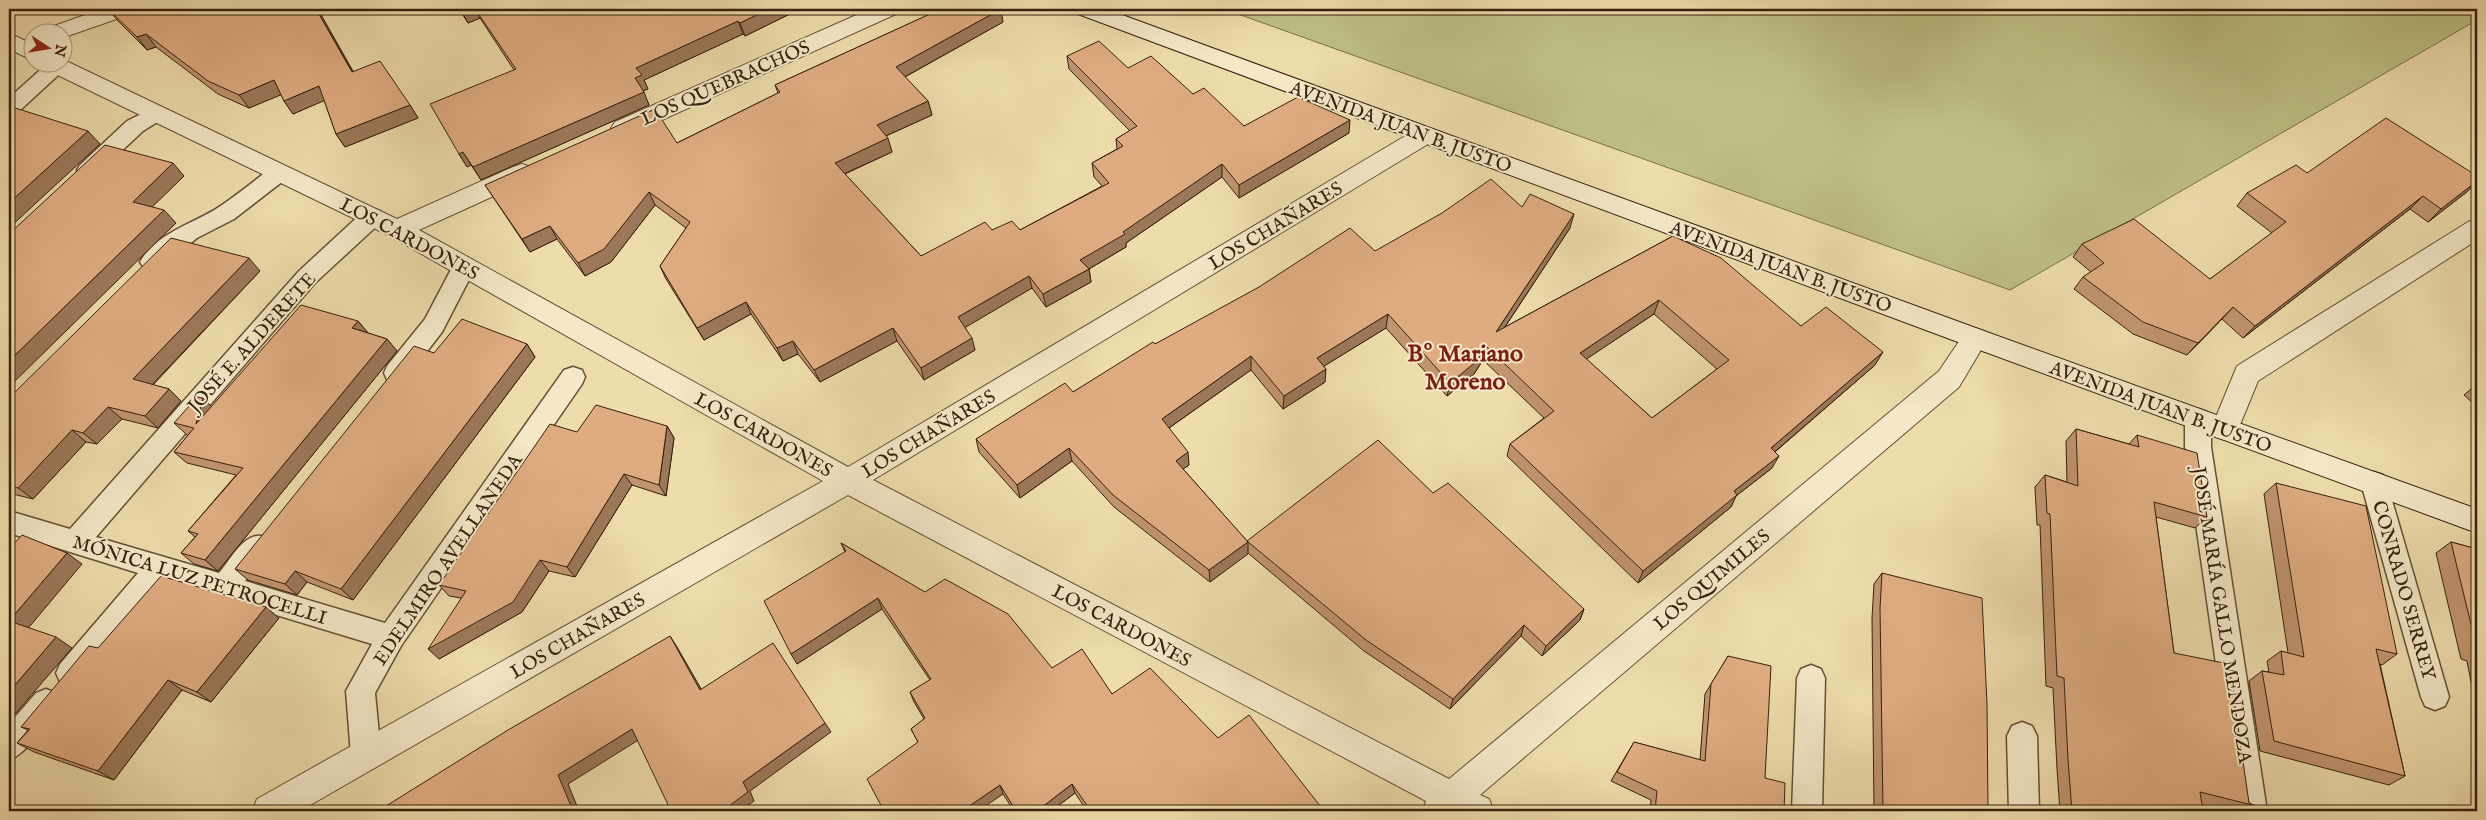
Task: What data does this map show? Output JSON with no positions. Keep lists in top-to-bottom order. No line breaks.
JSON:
{"streets":{"street":["LOS QUEBRACHOS","AVENIDA JUAN B. JUSTO","LOS CHAÑARES","LOS CARDONES","LOS QUIMILES"],"lane":["JOSÉ E. ALDERETE","EDELMIRO AVELLANEDA","MÓNICA LUZ PETROCELLI","CONRADO SERREY","JOSÉ MARÍA GALLO MENDOZA"]},"crossings":[["AVENIDA JUAN B. JUSTO","LOS CHAÑARES"],["AVENIDA JUAN B. JUSTO","LOS QUIMILES"],["AVENIDA JUAN B. JUSTO","CONRADO SERREY"],["AVENIDA JUAN B. JUSTO","JOSÉ MARÍA GALLO MENDOZA"],["LOS CHAÑARES","LOS CARDONES"],["LOS CHAÑARES","EDELMIRO AVELLANEDA"],["LOS CARDONES","JOSÉ E. ALDERETE"],["LOS CARDONES","LOS QUIMILES"],["JOSÉ E. ALDERETE","MÓNICA LUZ PETROCELLI"],["EDELMIRO AVELLANEDA","MÓNICA LUZ PETROCELLI"]],"districts":["Bº Mariano Moreno"],"north":"right"}
